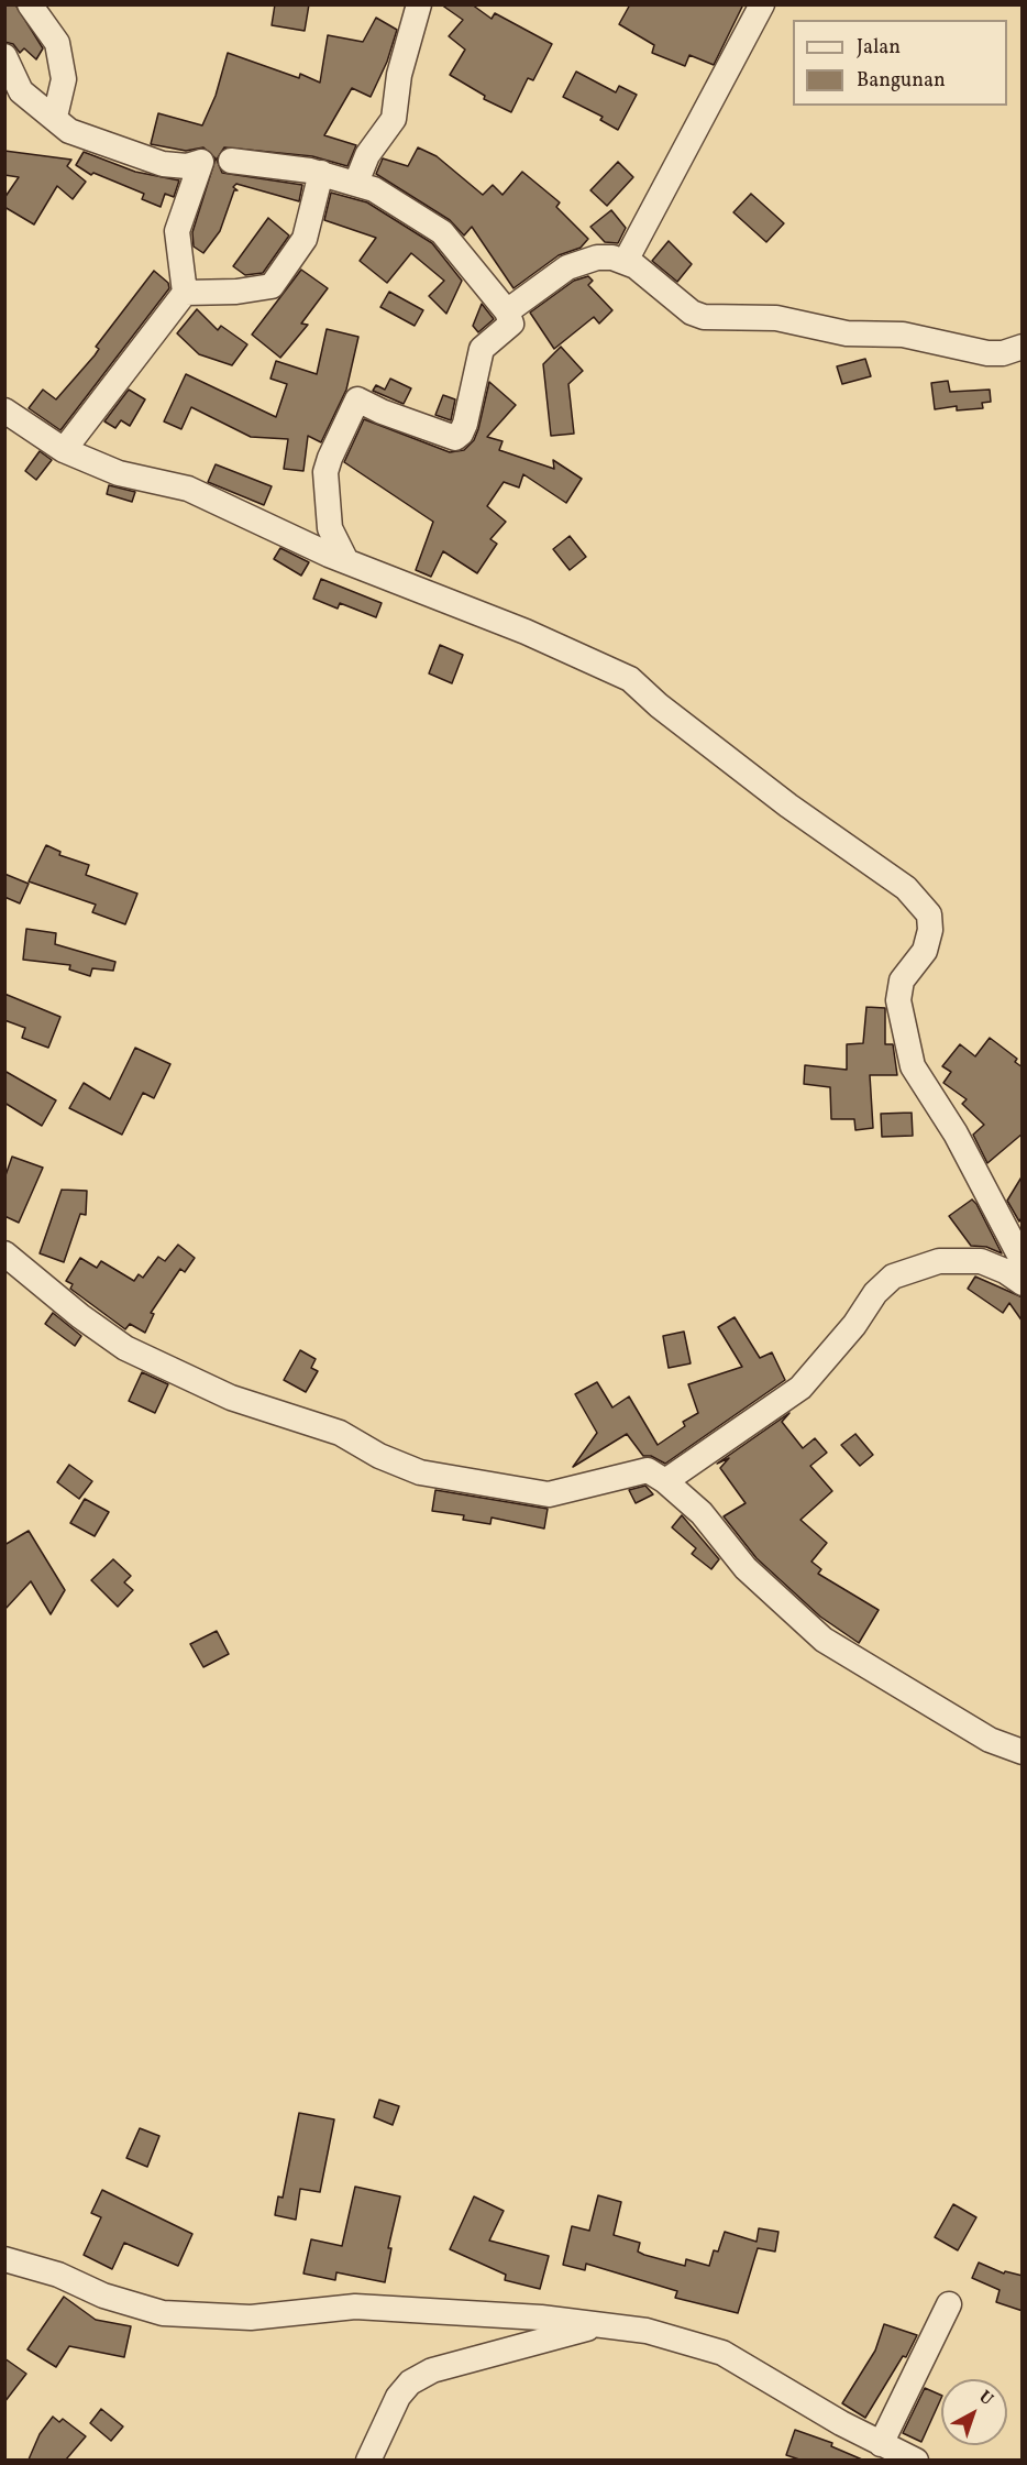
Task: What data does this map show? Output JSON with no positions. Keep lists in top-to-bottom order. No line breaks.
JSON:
{"legend":["Jalan","Bangunan"],"north":"top right"}
